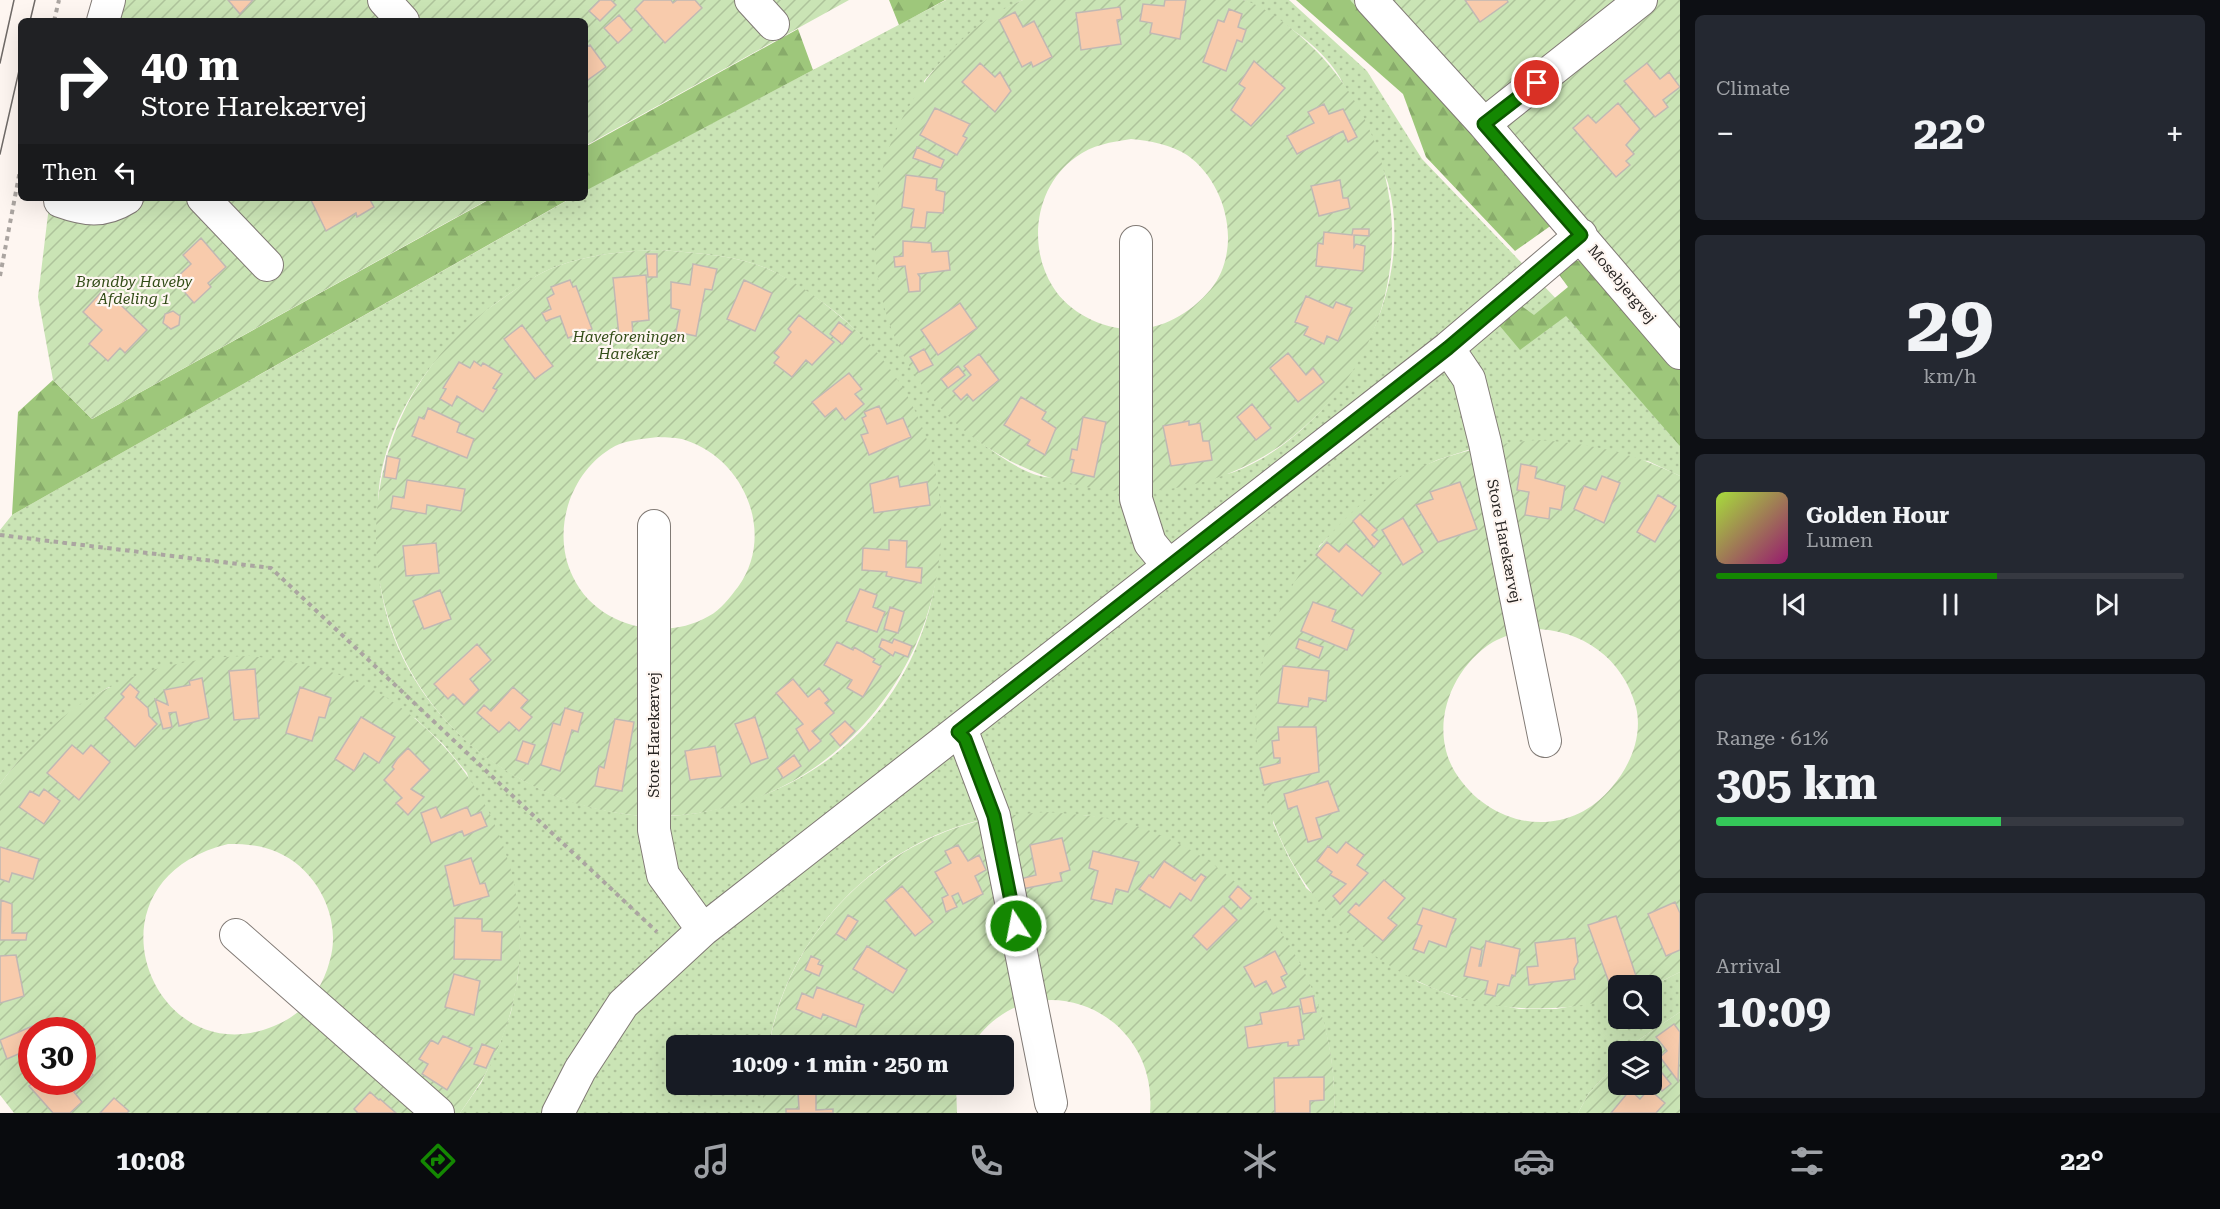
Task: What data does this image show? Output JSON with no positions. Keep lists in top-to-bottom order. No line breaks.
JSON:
{"streets":{"street":["Mosebjergvej","Store Harekærvej"]},"parks":["Brøndby Haveby Afdeling 1","Haveforeningen Harekær"],"page":{"tile":["Climate",["29","km/h"],["Range · 61%","305 km"],["Arrival","10:09"]],"turn":["40 m","Store Harekærvej"],"heat":["−","22°","+"],"then":"Then","song":["Golden Hour","Lumen"],"limit":"30","trip":"10:09 · 1 min · 250 m","tabs":["10:08","22°"]}}
